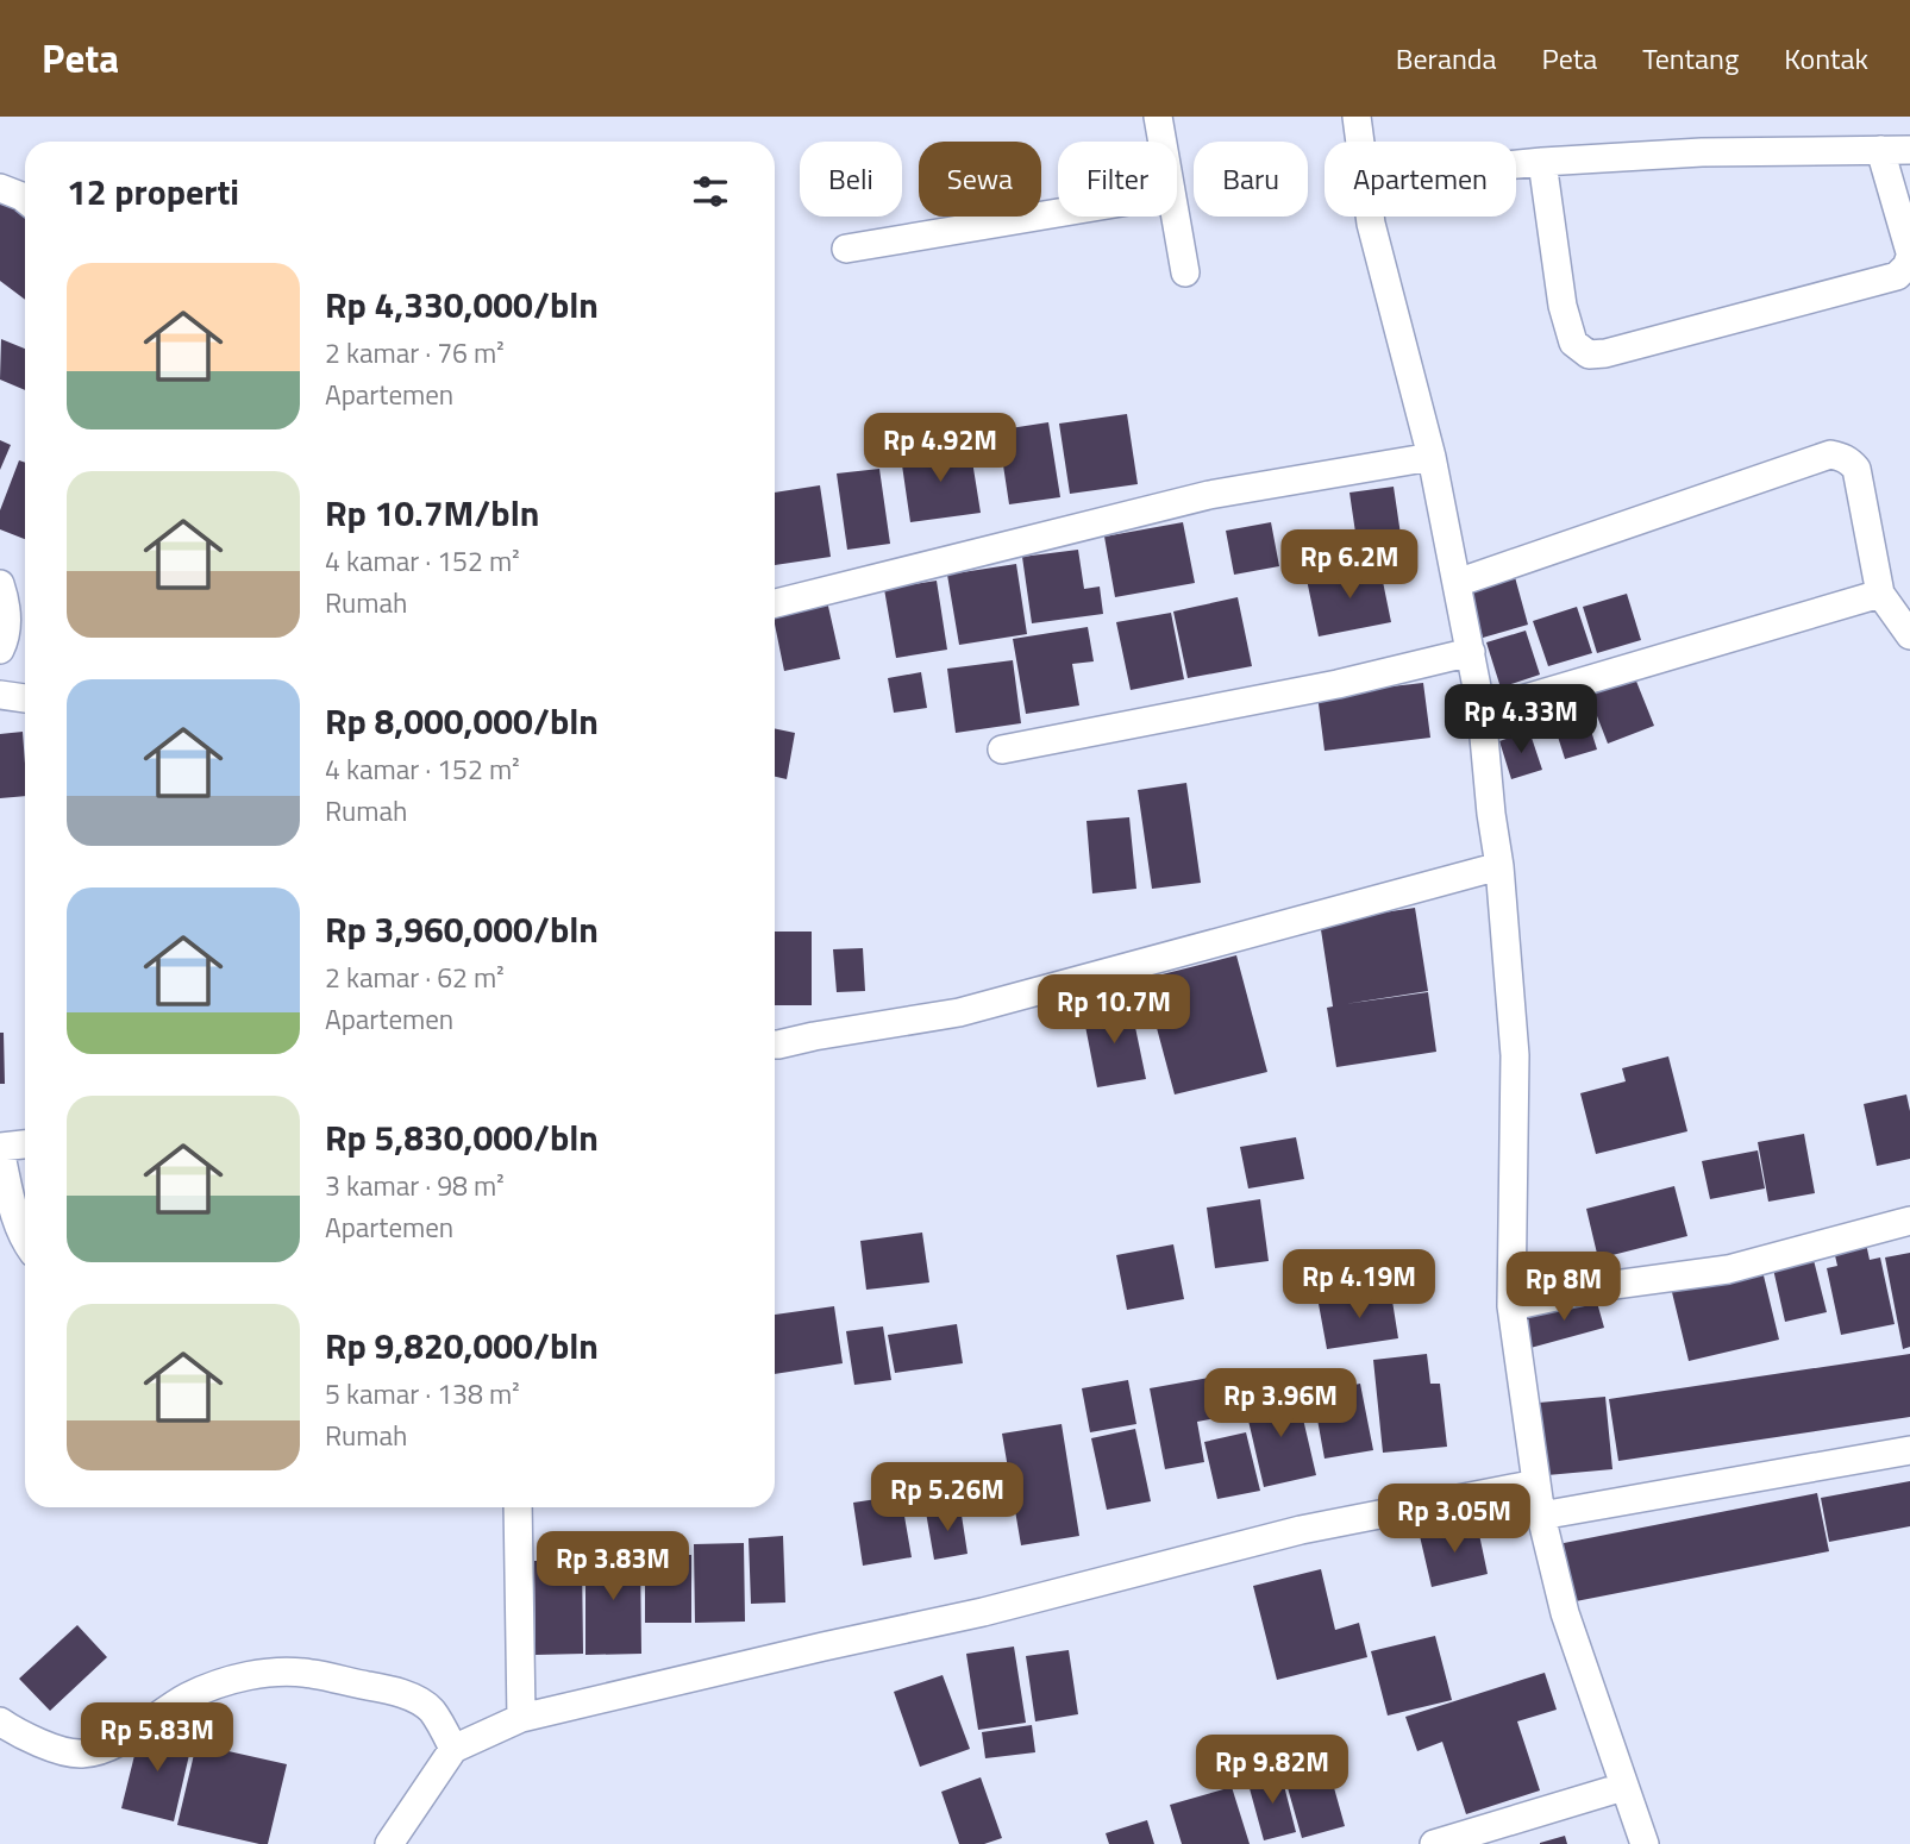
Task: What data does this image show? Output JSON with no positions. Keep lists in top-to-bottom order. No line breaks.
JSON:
{"page":{"header":"Peta","nav":["Beranda","Peta","Tentang","Kontak"],"chip":["Beli","Sewa","Filter","Baru","Apartemen"],"heading":"12 properti","list":[{"name":"Rp 4,330,000/bln","note":"2 kamar · 76 m² · Apartemen"},{"name":"Rp 10.7M/bln","note":"4 kamar · 152 m² · Rumah"},{"name":"Rp 8,000,000/bln","note":"4 kamar · 152 m² · Rumah"},{"name":"Rp 3,960,000/bln","note":"2 kamar · 62 m² · Apartemen"},{"name":"Rp 5,830,000/bln","note":"3 kamar · 98 m² · Apartemen"},{"name":"Rp 9,820,000/bln","note":"5 kamar · 138 m² · Rumah"}],"price":["Rp 4.92M","Rp 6.2M","Rp 4.33M","Rp 10.7M","Rp 4.19M","Rp 8M","Rp 3.96M","Rp 5.26M","Rp 3.05M","Rp 3.83M","Rp 5.83M","Rp 9.82M"]}}
